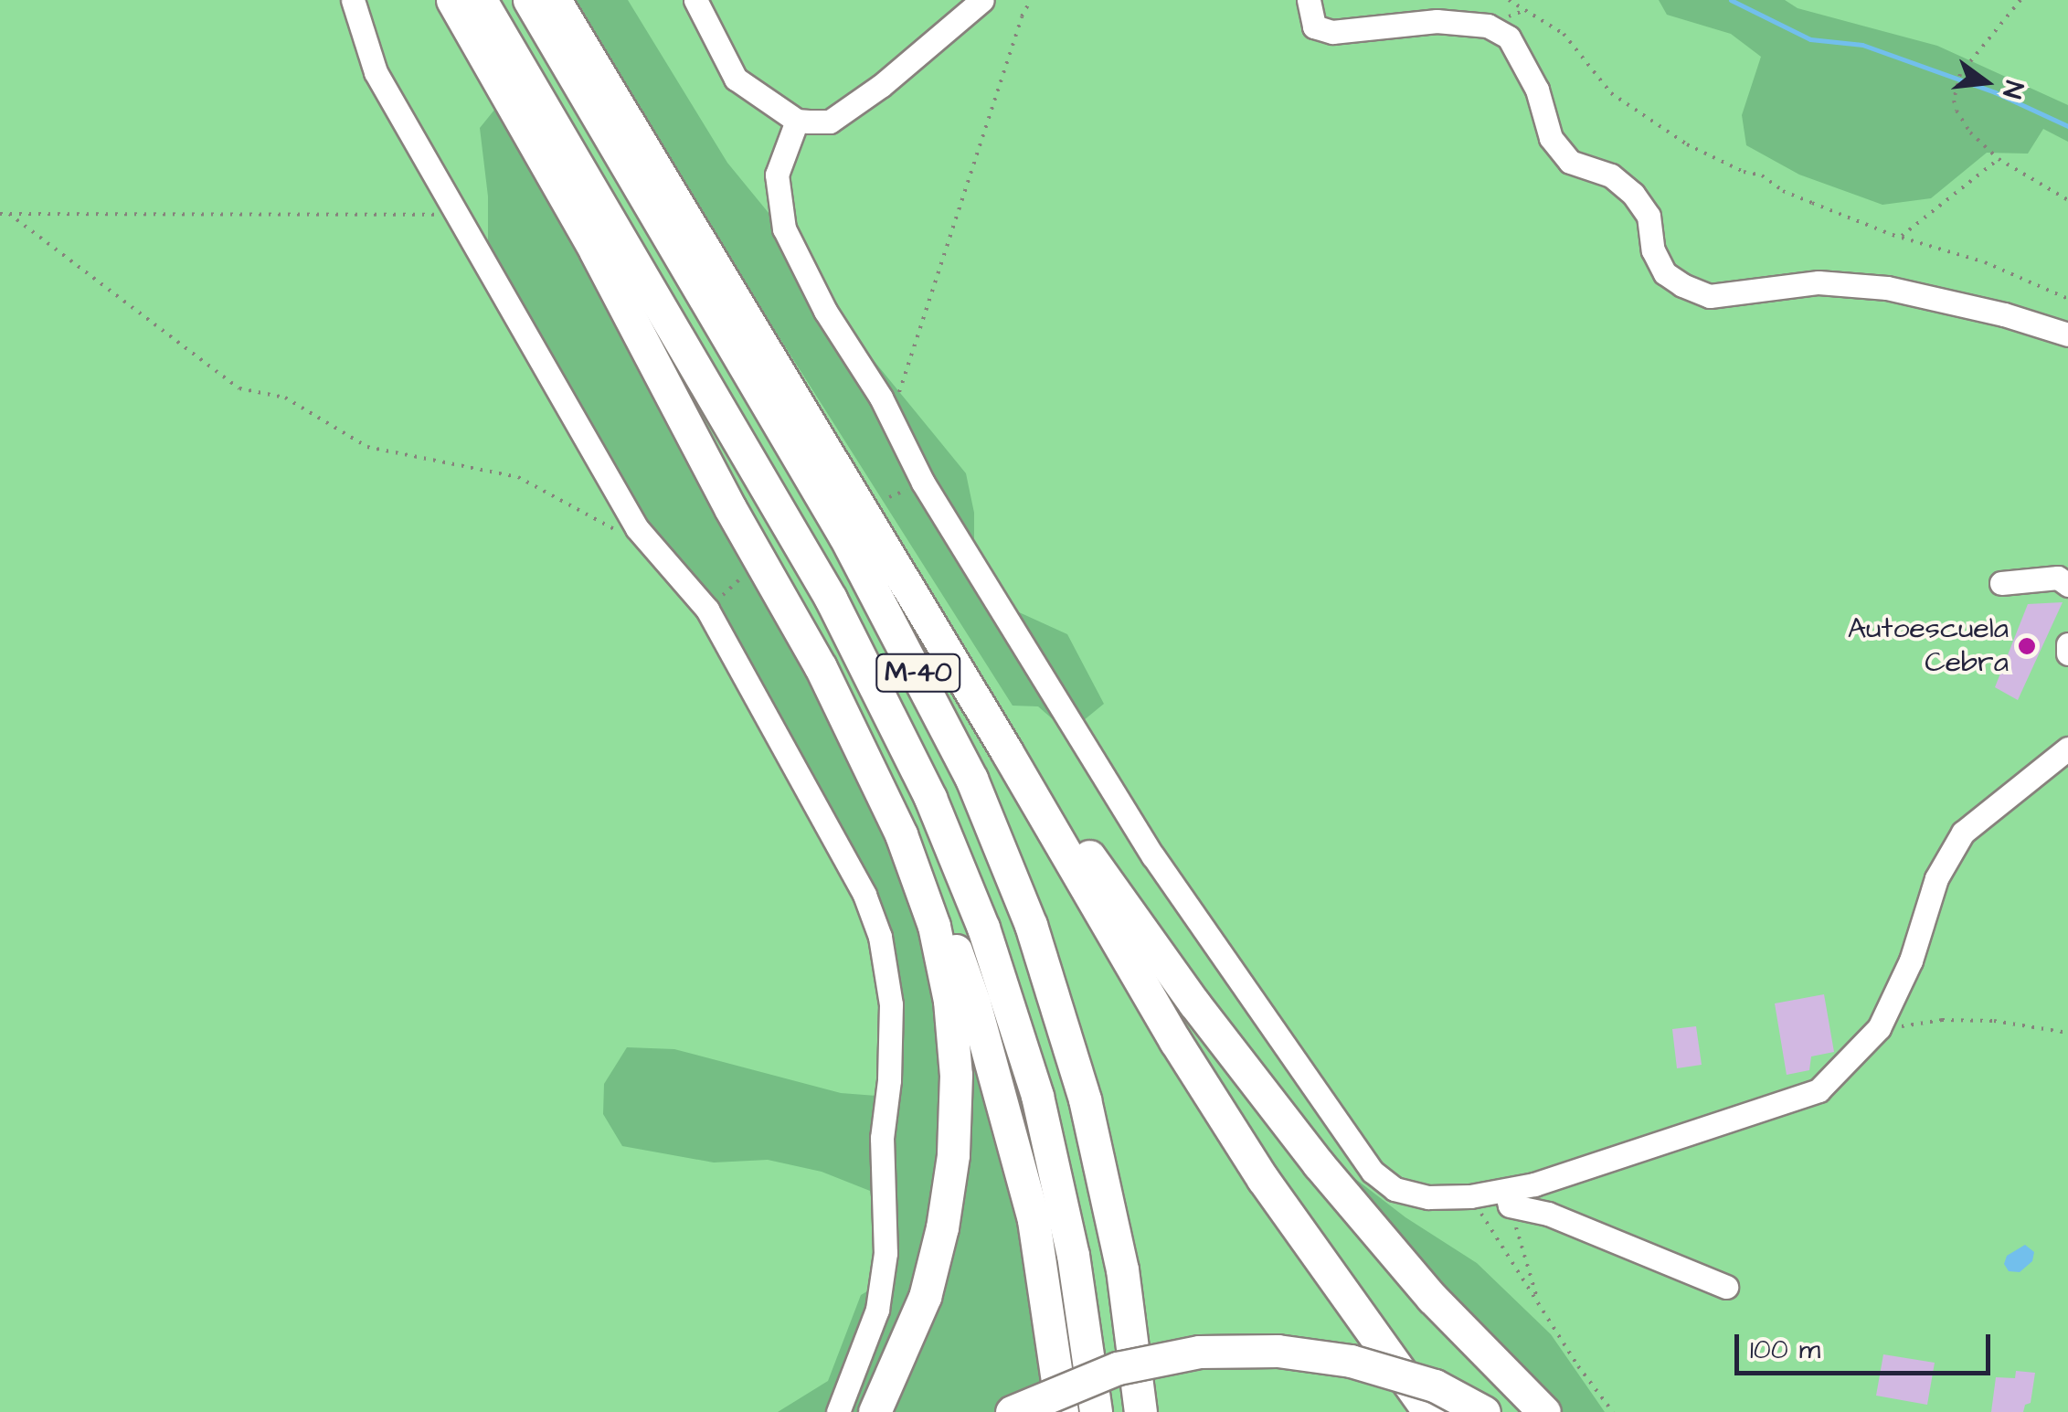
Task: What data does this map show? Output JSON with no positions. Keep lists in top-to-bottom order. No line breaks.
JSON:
{"streets":{"highway":["M-40"]},"places":["Autoescuela Cebra"],"scale_bar":"100 m","north":"right"}
